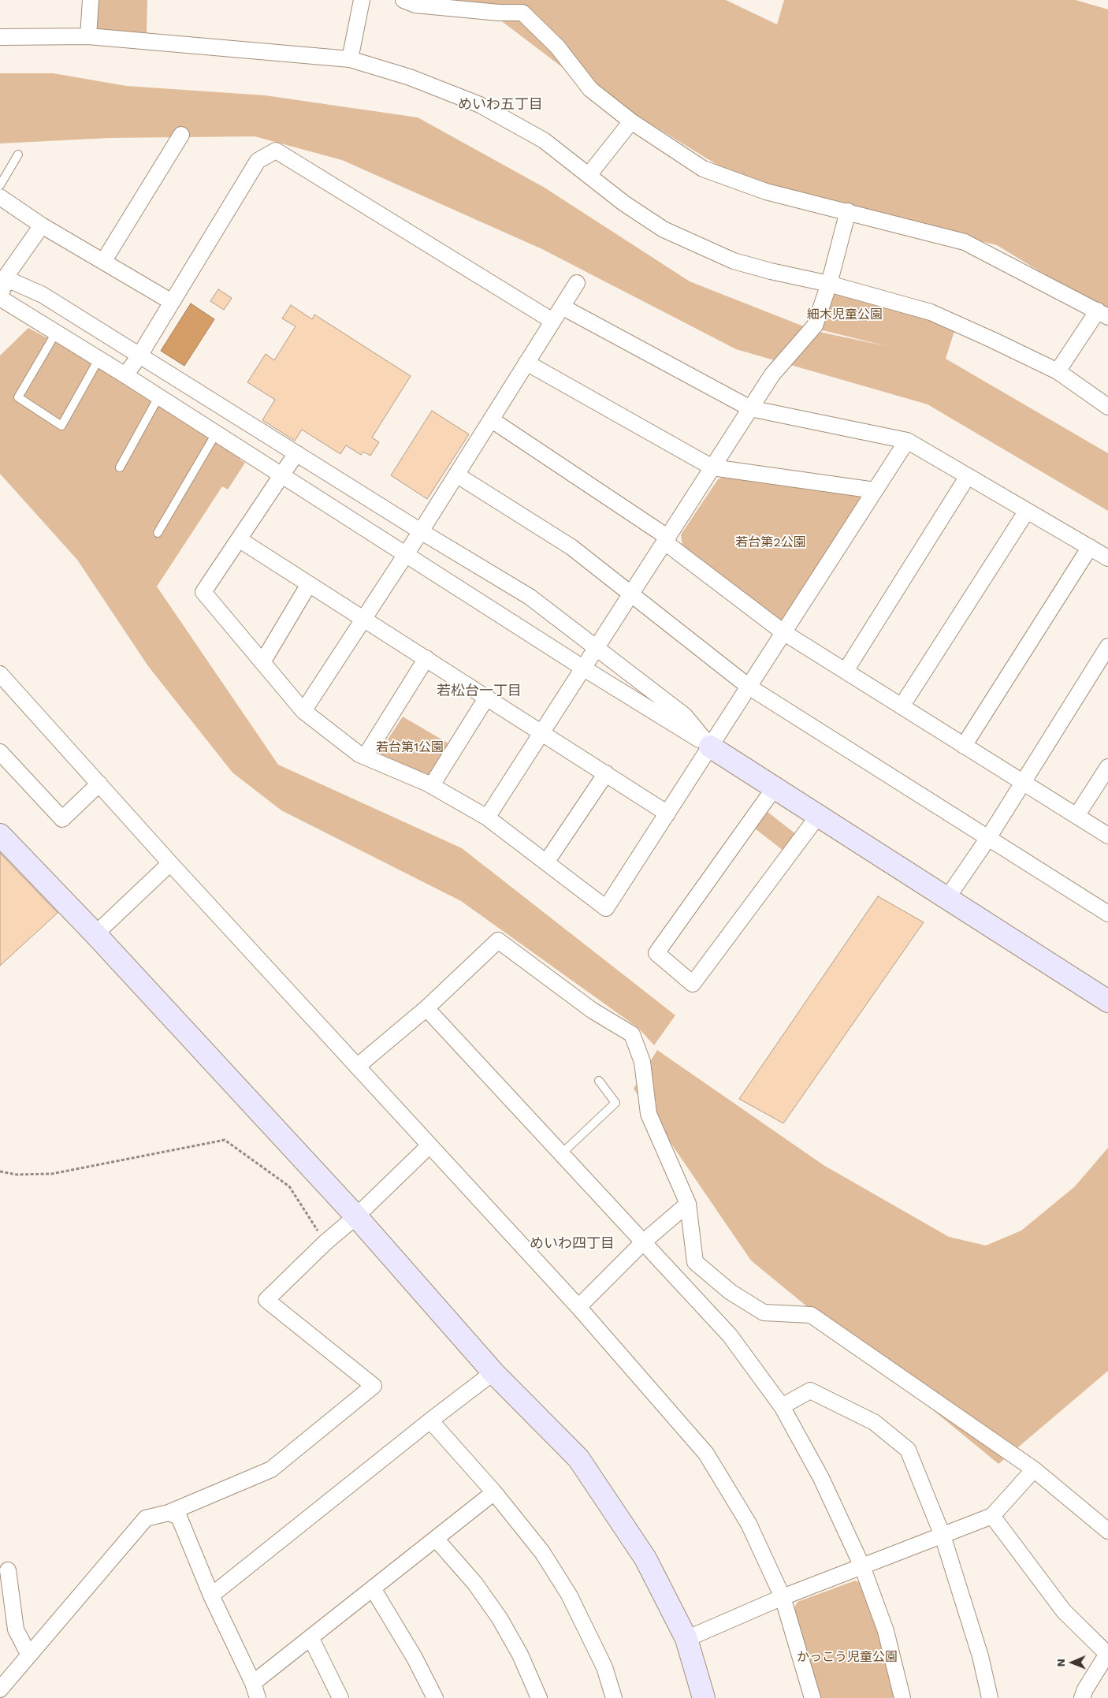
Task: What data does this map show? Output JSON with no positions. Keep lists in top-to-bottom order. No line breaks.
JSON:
{"districts":["めいわ五丁目","若松台一丁目","めいわ四丁目"],"parks":["細木児童公園","若台第2公園","若台第1公園","かっこう児童公園"],"north":"left"}
